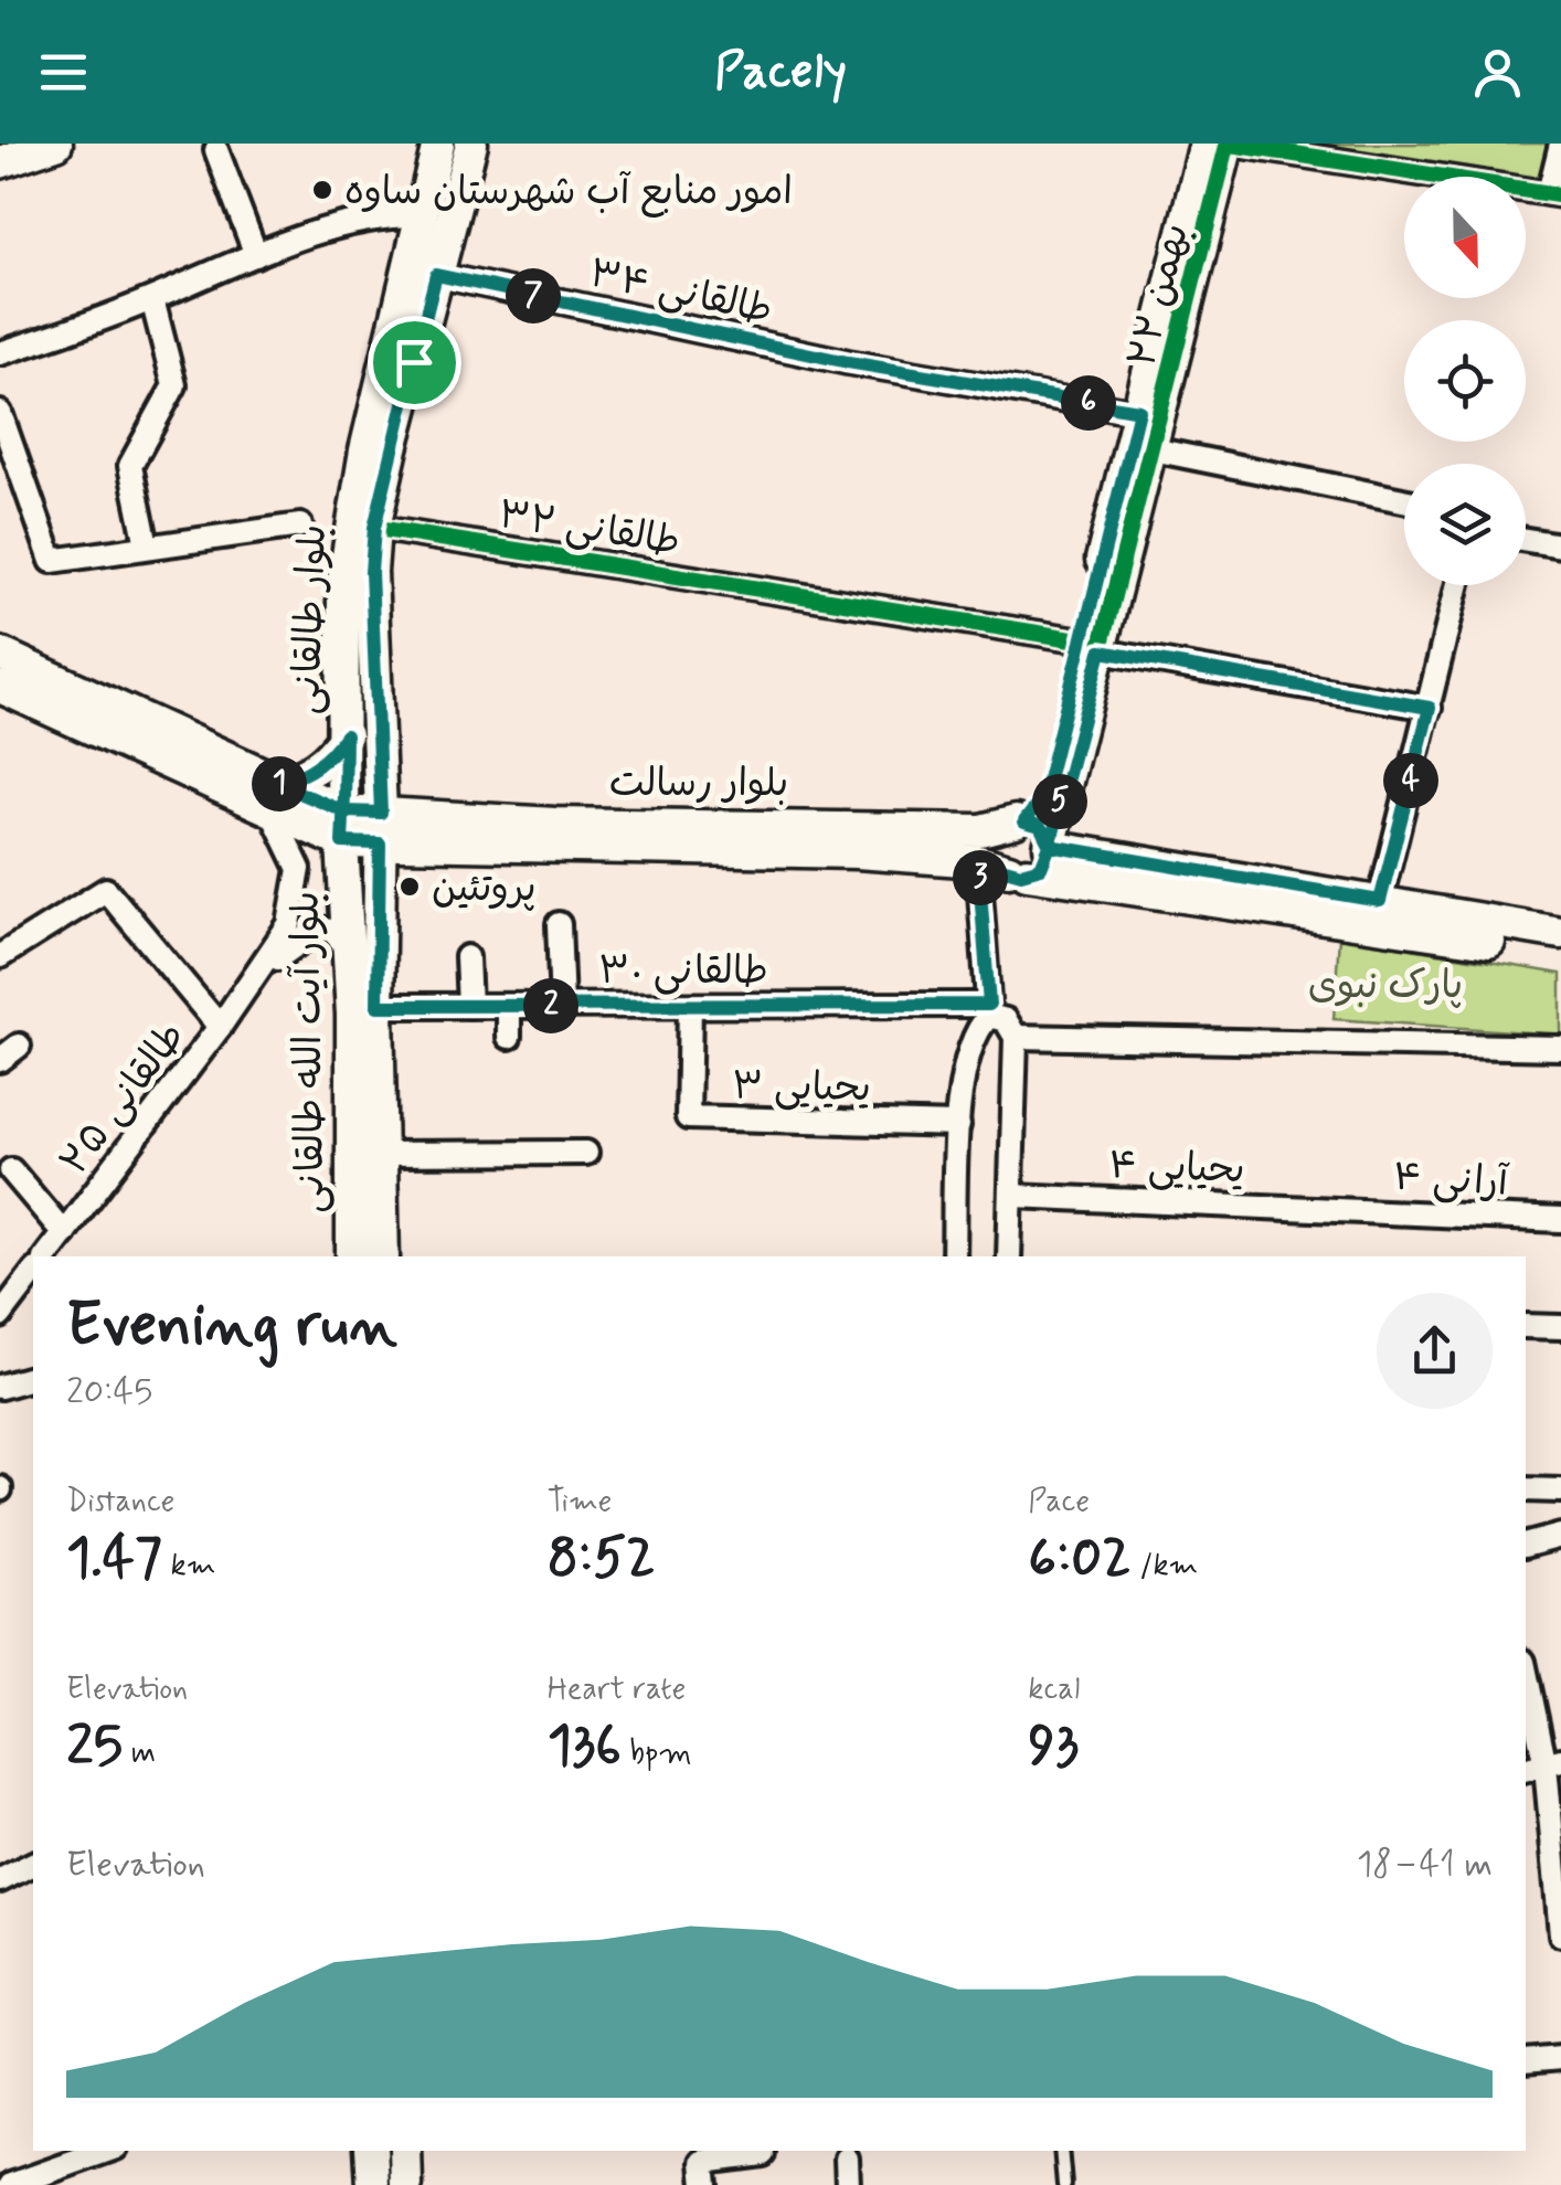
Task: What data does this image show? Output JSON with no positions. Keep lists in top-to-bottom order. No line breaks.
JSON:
{"streets":{"main road":["۲۲ بهمن","بلوار طالقانی","بلوار رسالت","بلوار آیت الله طالقانی"],"street":["طالقانی ۳۴","طالقانی ۳۲","طالقانی ۳۰","یحیایی ۳","طالقانی ۲۵","یحیایی ۴","آرانی ۴"]},"crossings":[["طالقانی ۳۴","۲۲ بهمن"],["طالقانی ۳۴","بلوار طالقانی"],["۲۲ بهمن","طالقانی ۳۲"],["۲۲ بهمن","بلوار رسالت"],["طالقانی ۳۲","بلوار طالقانی"],["بلوار طالقانی","بلوار رسالت"],["بلوار طالقانی","بلوار آیت الله طالقانی"],["بلوار رسالت","بلوار آیت الله طالقانی"],["طالقانی ۳۰","بلوار آیت الله طالقانی"],["طالقانی ۳۰","یحیایی ۳"],["یحیایی ۴","آرانی ۴"]],"parks":["پارک نبوی"],"places":["امور منابع آب شهرستان ساوه","پروتئین"],"north":"bottom","page":{"header":"Pacely","pins":["7","6","4","1","5","3","2"],"heading":["Evening run","20:45"],"stats":[["Distance","1.47 km"],["Time","8:52"],["Pace","6:02 /km"],["Elevation","25 m"],["Heart rate","136 bpm"],["kcal","93"]],"chart":["Elevation","18–41 m"]}}
